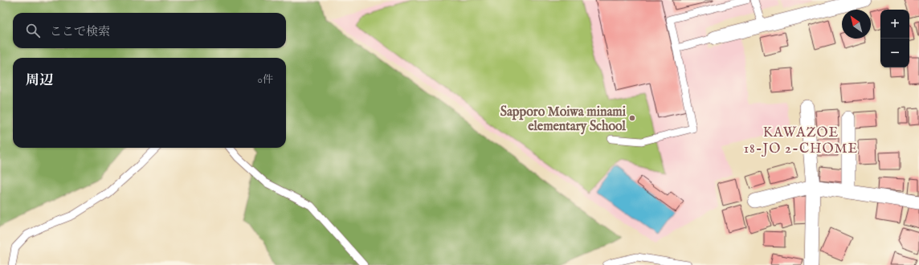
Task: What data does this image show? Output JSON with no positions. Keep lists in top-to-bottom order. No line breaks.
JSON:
{"districts":["KAWAZOE 18-JO 2-CHOME"],"places":["Sapporo Moiwa minami elementary School"],"north":"top left","page":{"map_buttons":["+","−"],"search":"ここで検索","heading":["周辺","0件"]}}
